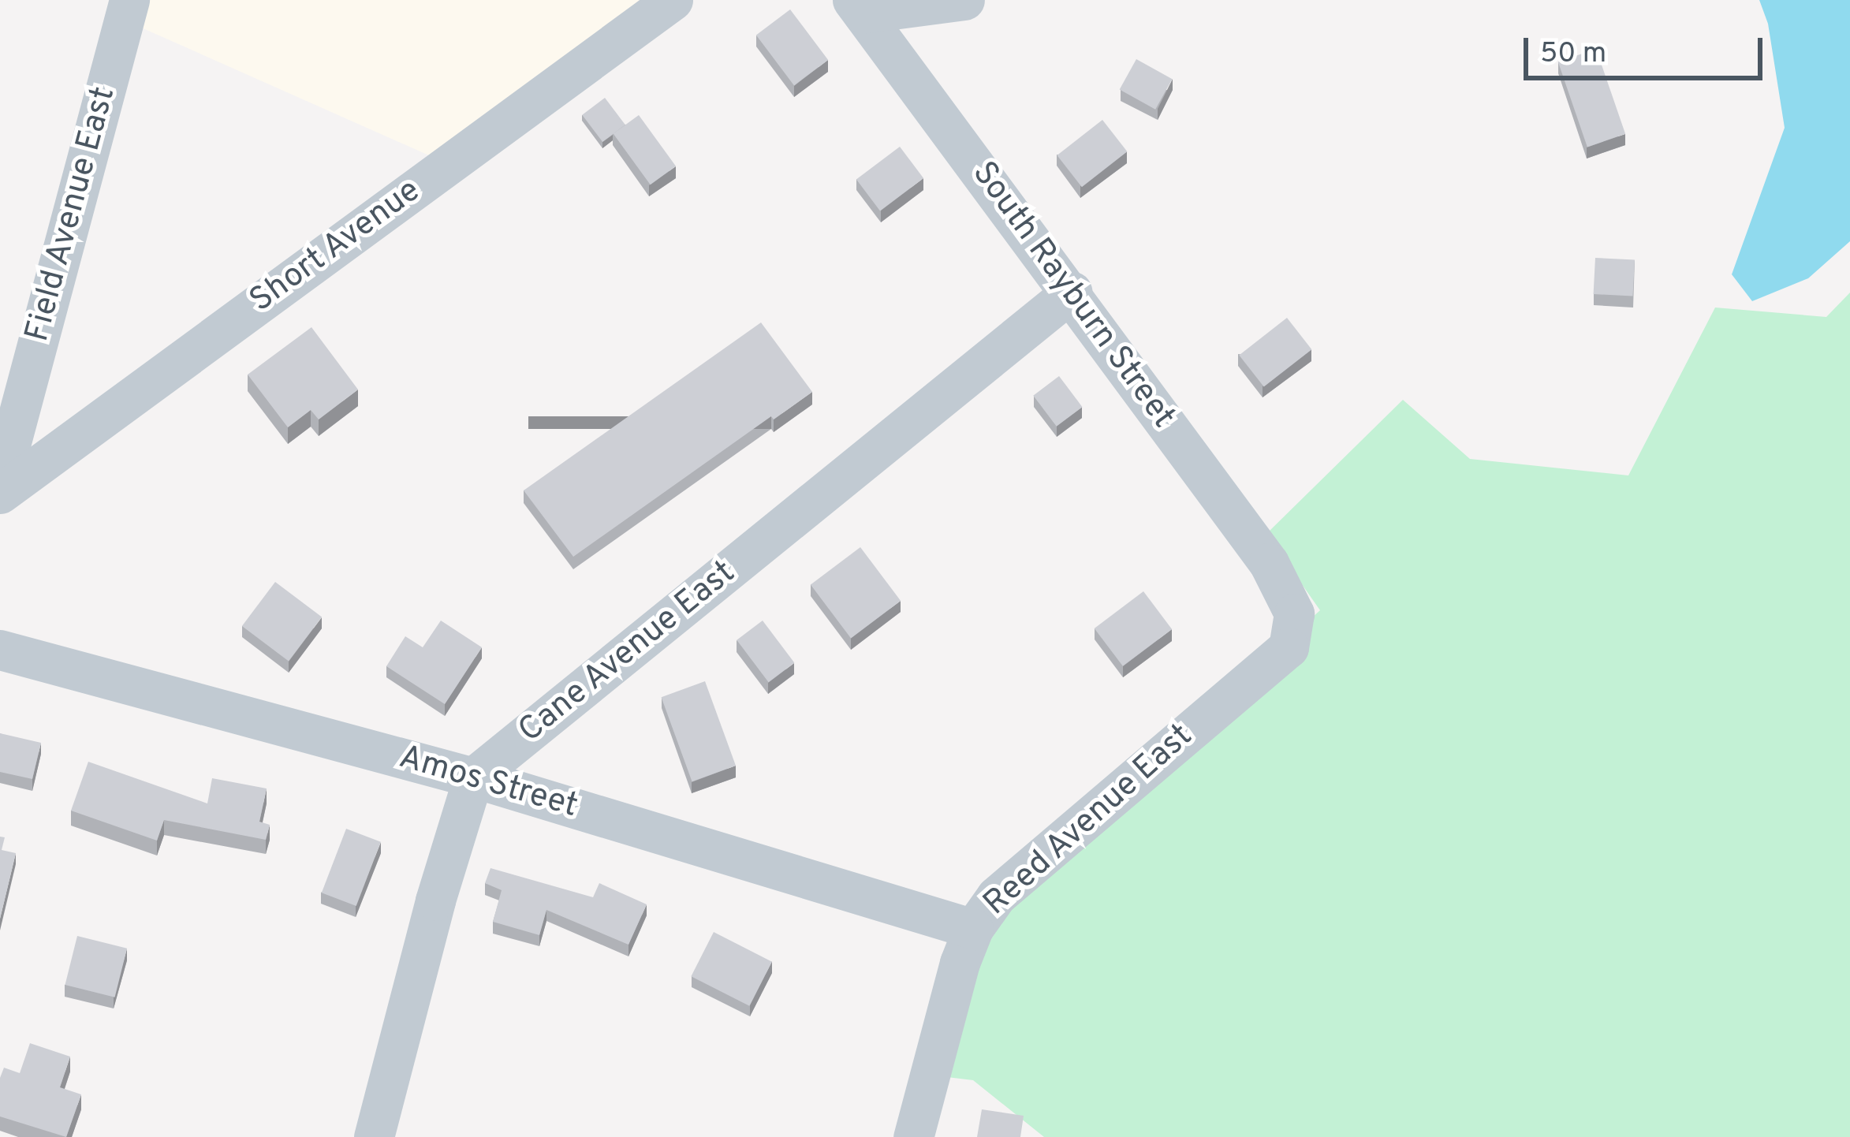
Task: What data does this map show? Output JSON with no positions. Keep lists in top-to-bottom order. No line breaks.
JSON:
{"streets":{"street":["Field Avenue East","Short Avenue","South Rayburn Street","Cane Avenue East","Amos Street","Reed Avenue East"]},"crossings":[["South Rayburn Street","Cane Avenue East"],["South Rayburn Street","Reed Avenue East"],["Cane Avenue East","Amos Street"],["Amos Street","Reed Avenue East"]],"scale_bar":"50 m"}
